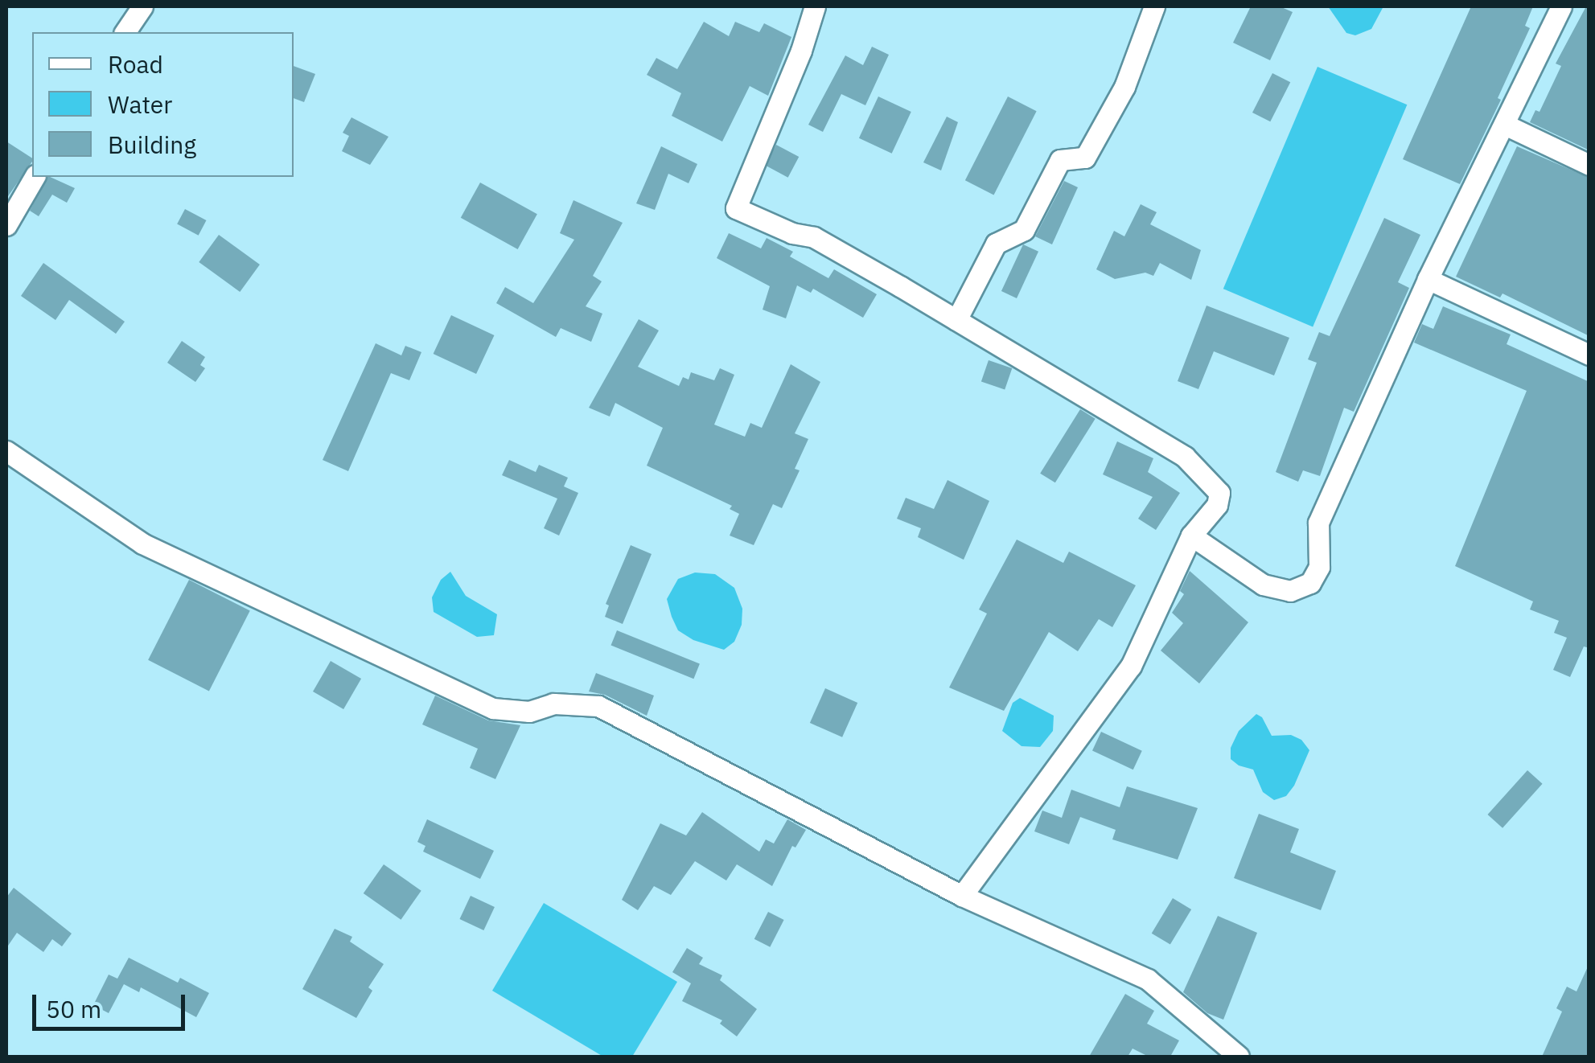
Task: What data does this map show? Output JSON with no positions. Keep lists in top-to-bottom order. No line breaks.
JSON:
{"legend":["Road","Water","Building"],"scale_bar":"50 m"}
